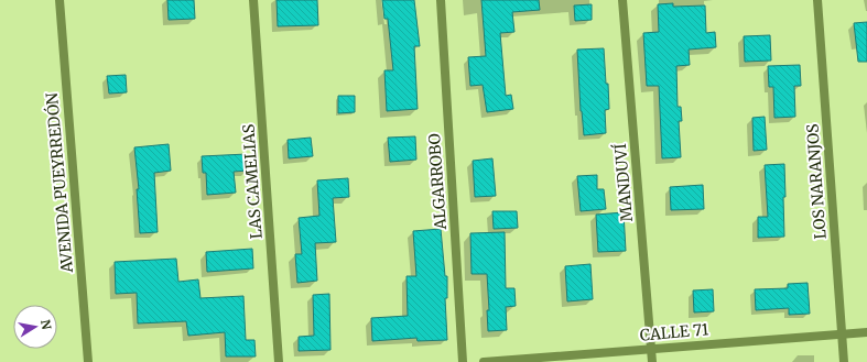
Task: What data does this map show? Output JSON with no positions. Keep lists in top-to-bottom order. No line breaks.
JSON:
{"streets":{"street":["LAS CAMELIAS","ALGARROBO","LOS NARANJOS","AVENIDA PUEYRREDÓN","MANDUVÍ","CALLE 71"]},"crossings":[["LOS NARANJOS","CALLE 71"],["MANDUVÍ","CALLE 71"]],"north":"right"}
